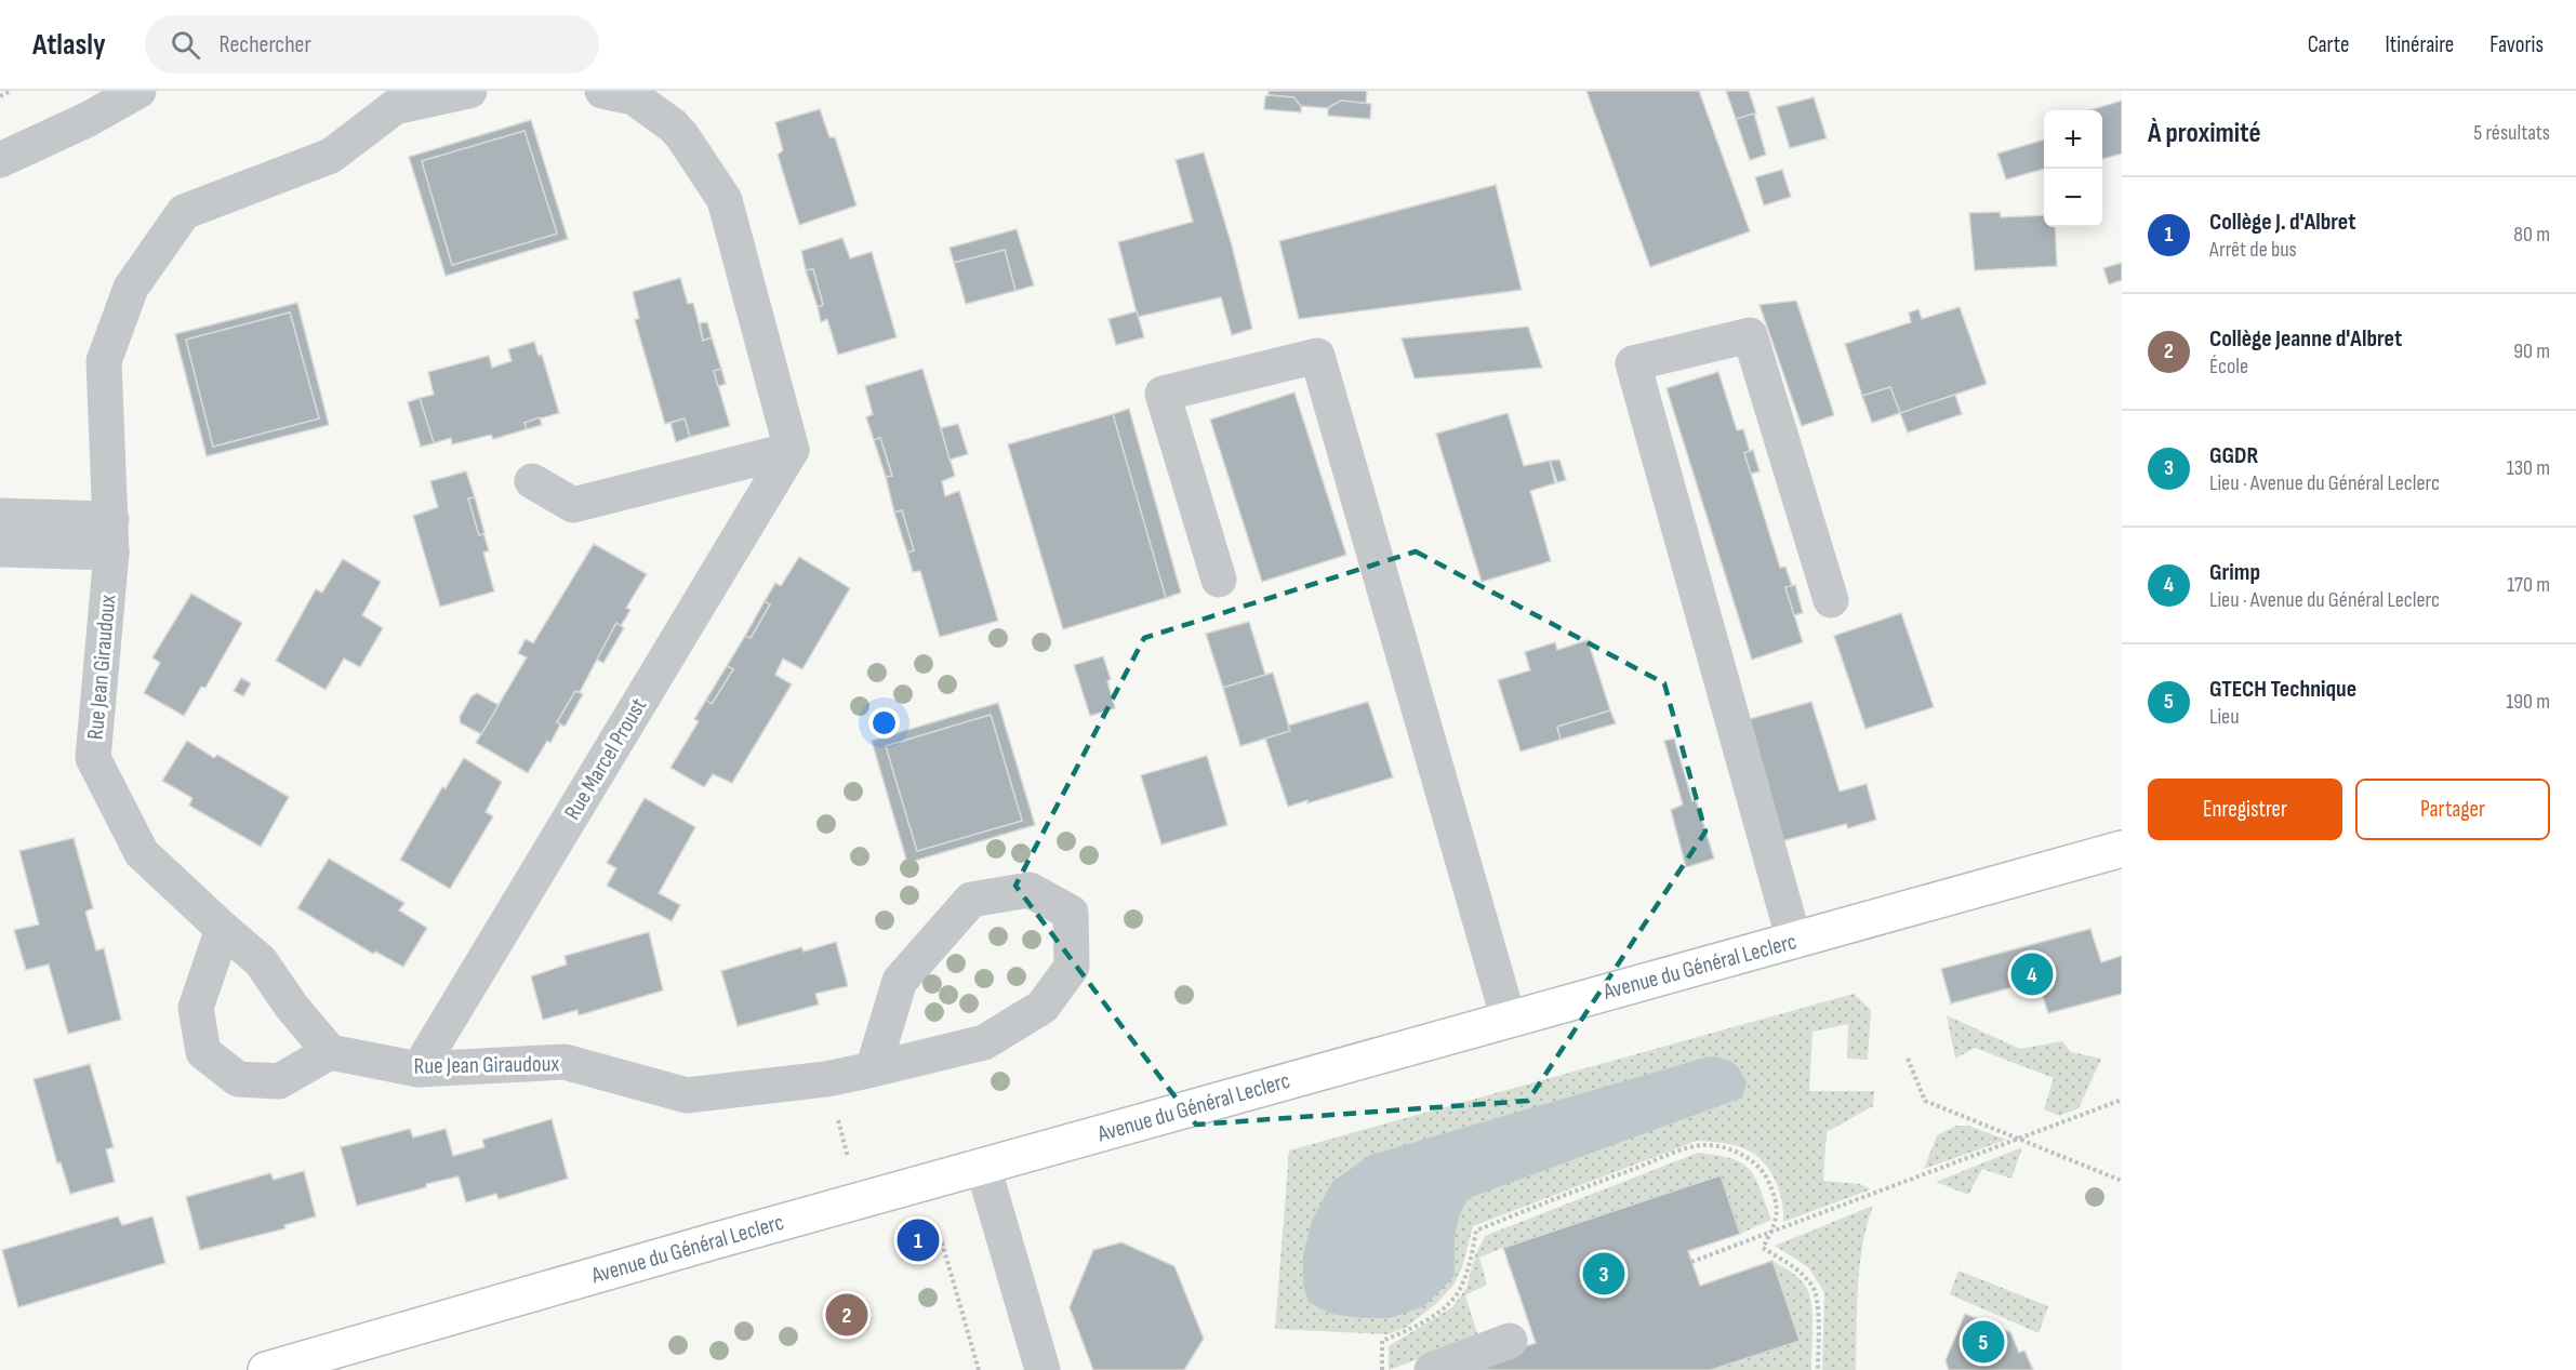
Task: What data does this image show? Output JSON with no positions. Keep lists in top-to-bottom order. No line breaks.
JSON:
{"streets":{"main road":["Avenue du Général Leclerc"],"street":["Rue Jean Giraudoux","Rue Marcel Proust"]},"crossings":[["Rue Jean Giraudoux","Rue Marcel Proust"]],"page":{"header":"Atlasly","search":"Rechercher","nav":["Carte","Itinéraire","Favoris"],"heading":["À proximité","5 résultats"],"map_buttons":["+","−"],"list":[{"mark":"1","name":"Collège J. d'Albret","note":"Arrêt de bus","value":"80 m"},{"mark":"2","name":"Collège Jeanne d'Albret","note":"École","value":"90 m"},{"mark":"3","name":"GGDR","note":"Lieu · Avenue du Général Leclerc","value":"130 m"},{"mark":"4","name":"Grimp","note":"Lieu · Avenue du Général Leclerc","value":"170 m"},{"mark":"5","name":"GTECH Technique","note":"Lieu","value":"190 m"}],"buttons":["Enregistrer","Partager"],"pins":["4","1","3","2","5"]}}
